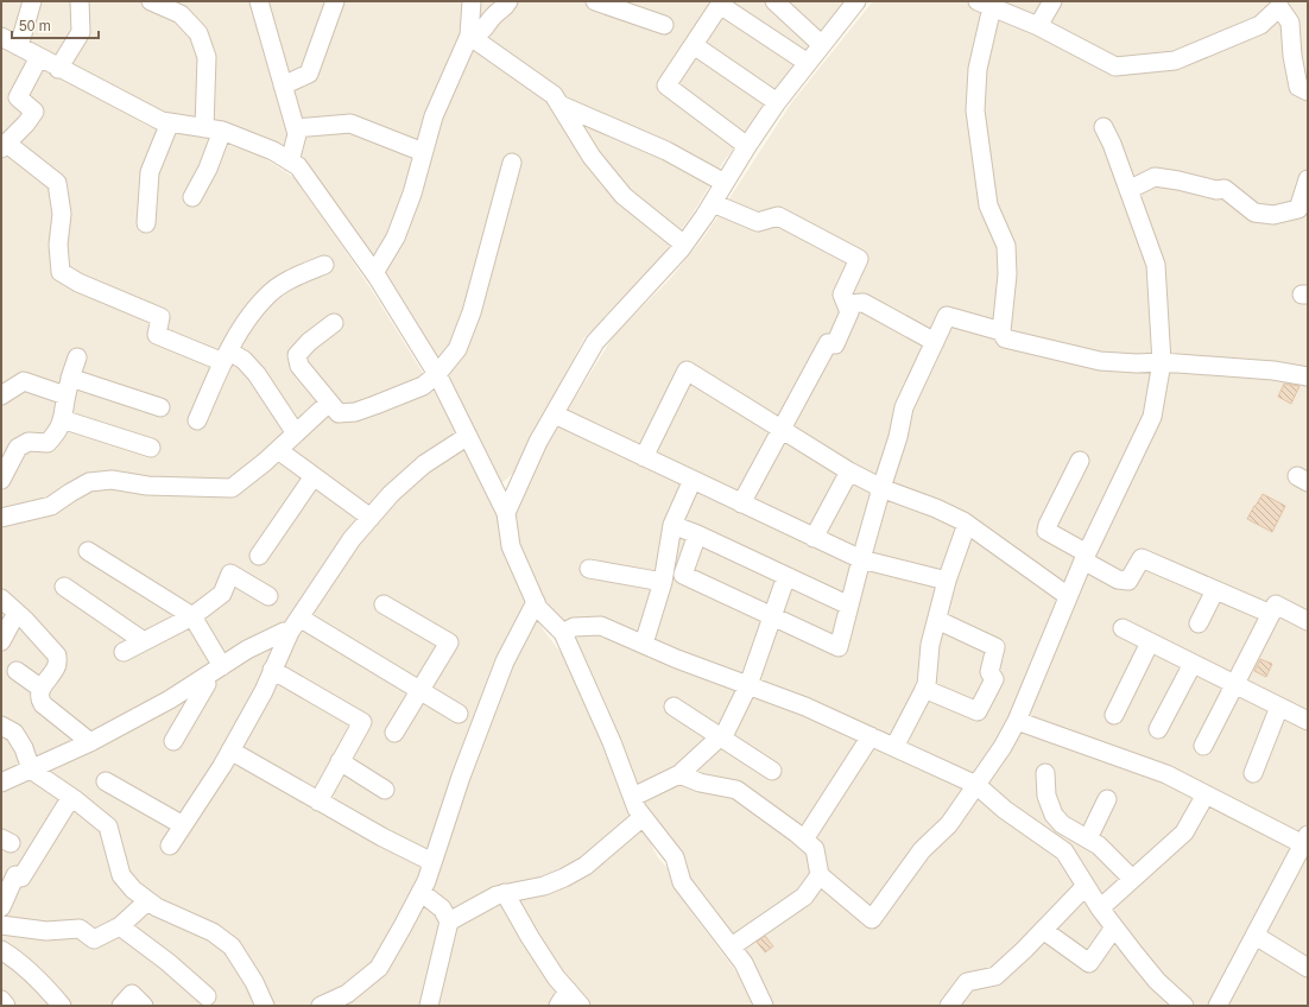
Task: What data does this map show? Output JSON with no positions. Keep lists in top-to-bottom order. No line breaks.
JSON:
{"scale_bar":"50 m"}
